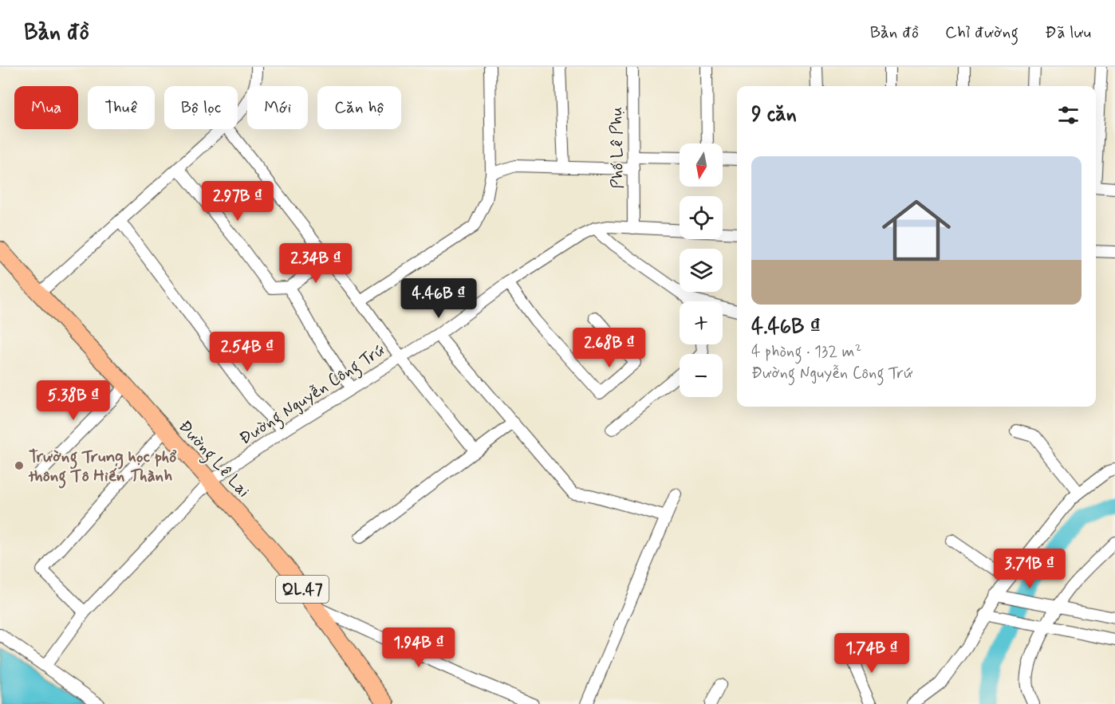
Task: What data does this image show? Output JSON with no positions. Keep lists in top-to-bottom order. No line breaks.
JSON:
{"streets":{"highway":["Đường Lê Lai","QL.47"],"street":["Phố Lê Phụ","Đường Nguyễn Công Trứ"]},"crossings":[["Phố Lê Phụ","Đường Nguyễn Công Trứ"],["Đường Nguyễn Công Trứ","Đường Lê Lai"]],"places":["Trường Trung học phổ thông Tô Hiến Thành"],"north":"bottom","page":{"header":"Bản đồ","nav":["Bản đồ","Chỉ đường","Đã lưu"],"chip":["Mua","Thuê","Bộ lọc","Mới","Căn hộ"],"heading":"9 căn","map_buttons":["+","−"],"list":[{"name":"4.46B ₫","note":"4 phòng · 132 m² · Đường Nguyễn Công Trứ"}],"price":["2.97B ₫","2.34B ₫","4.46B ₫","2.68B ₫","2.54B ₫","5.38B ₫","3.71B ₫","1.94B ₫","1.74B ₫"]}}
